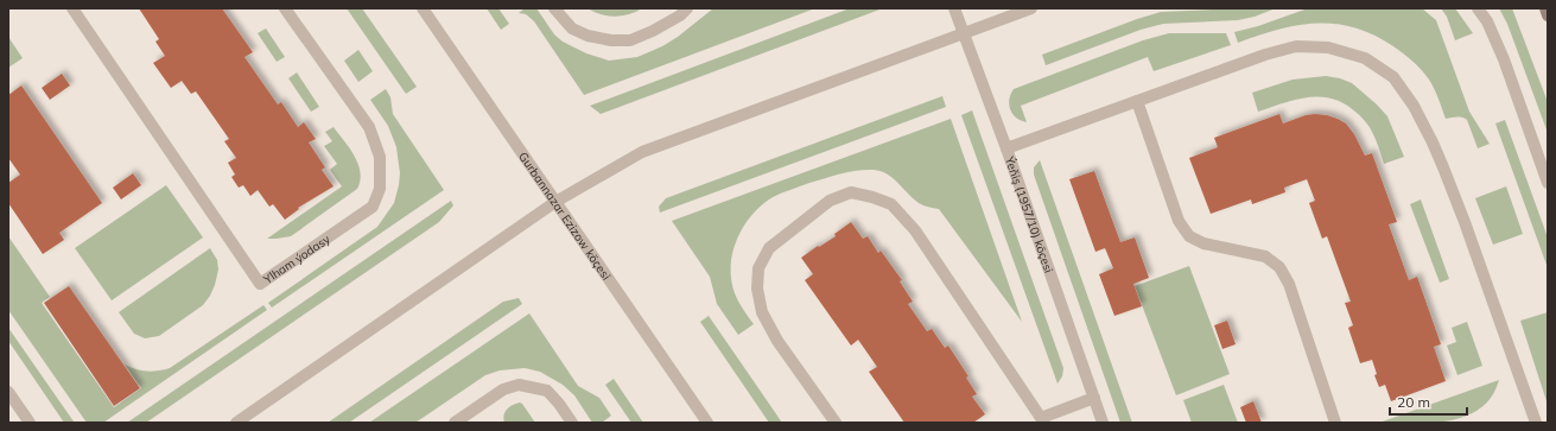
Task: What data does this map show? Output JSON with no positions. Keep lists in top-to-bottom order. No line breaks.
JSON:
{"streets":{"street":["Gurbannazar Ezizow köçesi","Ýeňiş (1957/10) köçesi","Ylham ýodasy"]},"scale_bar":"20 m"}
